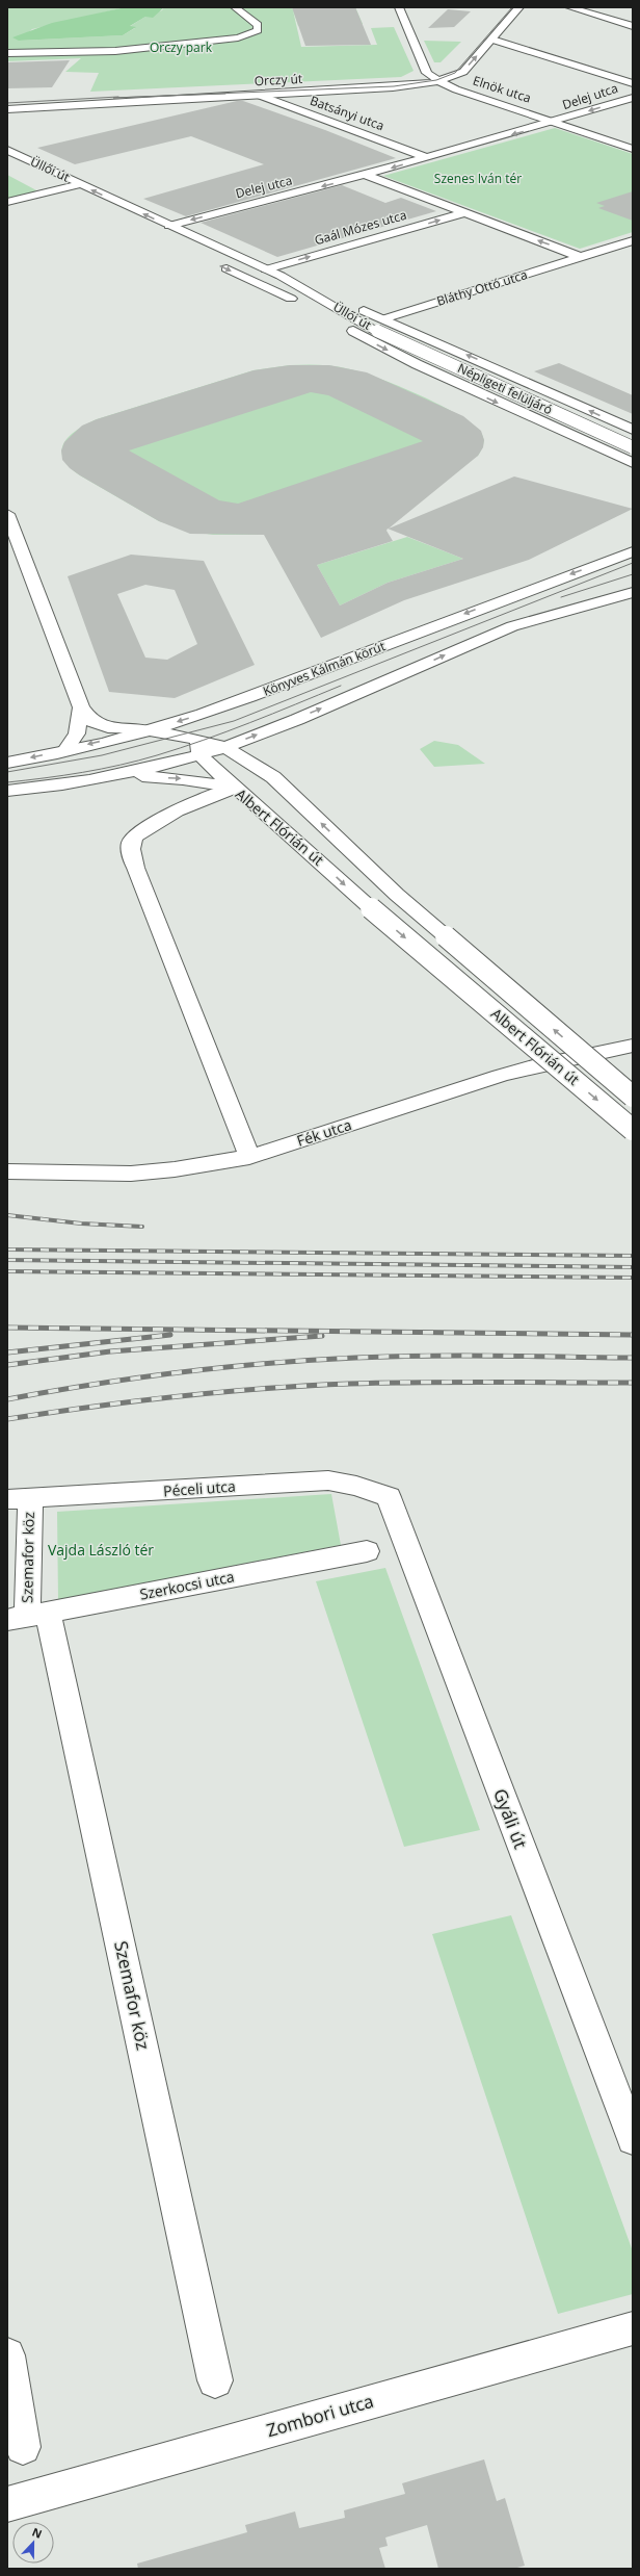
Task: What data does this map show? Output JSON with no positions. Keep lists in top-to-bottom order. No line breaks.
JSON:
{"streets":{"street":["Orczy út","Elnök utca","Delej utca","Batsányi utca","Üllői út","Gaál Mózes utca","Bláthy Ottó utca","Népligeti felüljáró","Könyves Kálmán körút","Albert Flórián út","Fék utca","Péceli utca","Szemafor köz","Szerkocsi utca","Gyáli út","Zombori utca"]},"crossings":[["Orczy út","Elnök utca"],["Orczy út","Batsányi utca"],["Elnök utca","Delej utca"],["Delej utca","Üllői út"],["Üllői út","Gaál Mózes utca"],["Üllői út","Bláthy Ottó utca"],["Üllői út","Népligeti felüljáró"],["Bláthy Ottó utca","Népligeti felüljáró"],["Albert Flórián út","Fék utca"],["Péceli utca","Szemafor köz"],["Péceli utca","Gyáli út"],["Szemafor köz","Szerkocsi utca"]],"one_way":["Delej utca"],"parks":["Orczy park","Szenes Iván tér","Vajda László tér"],"north":"top"}
